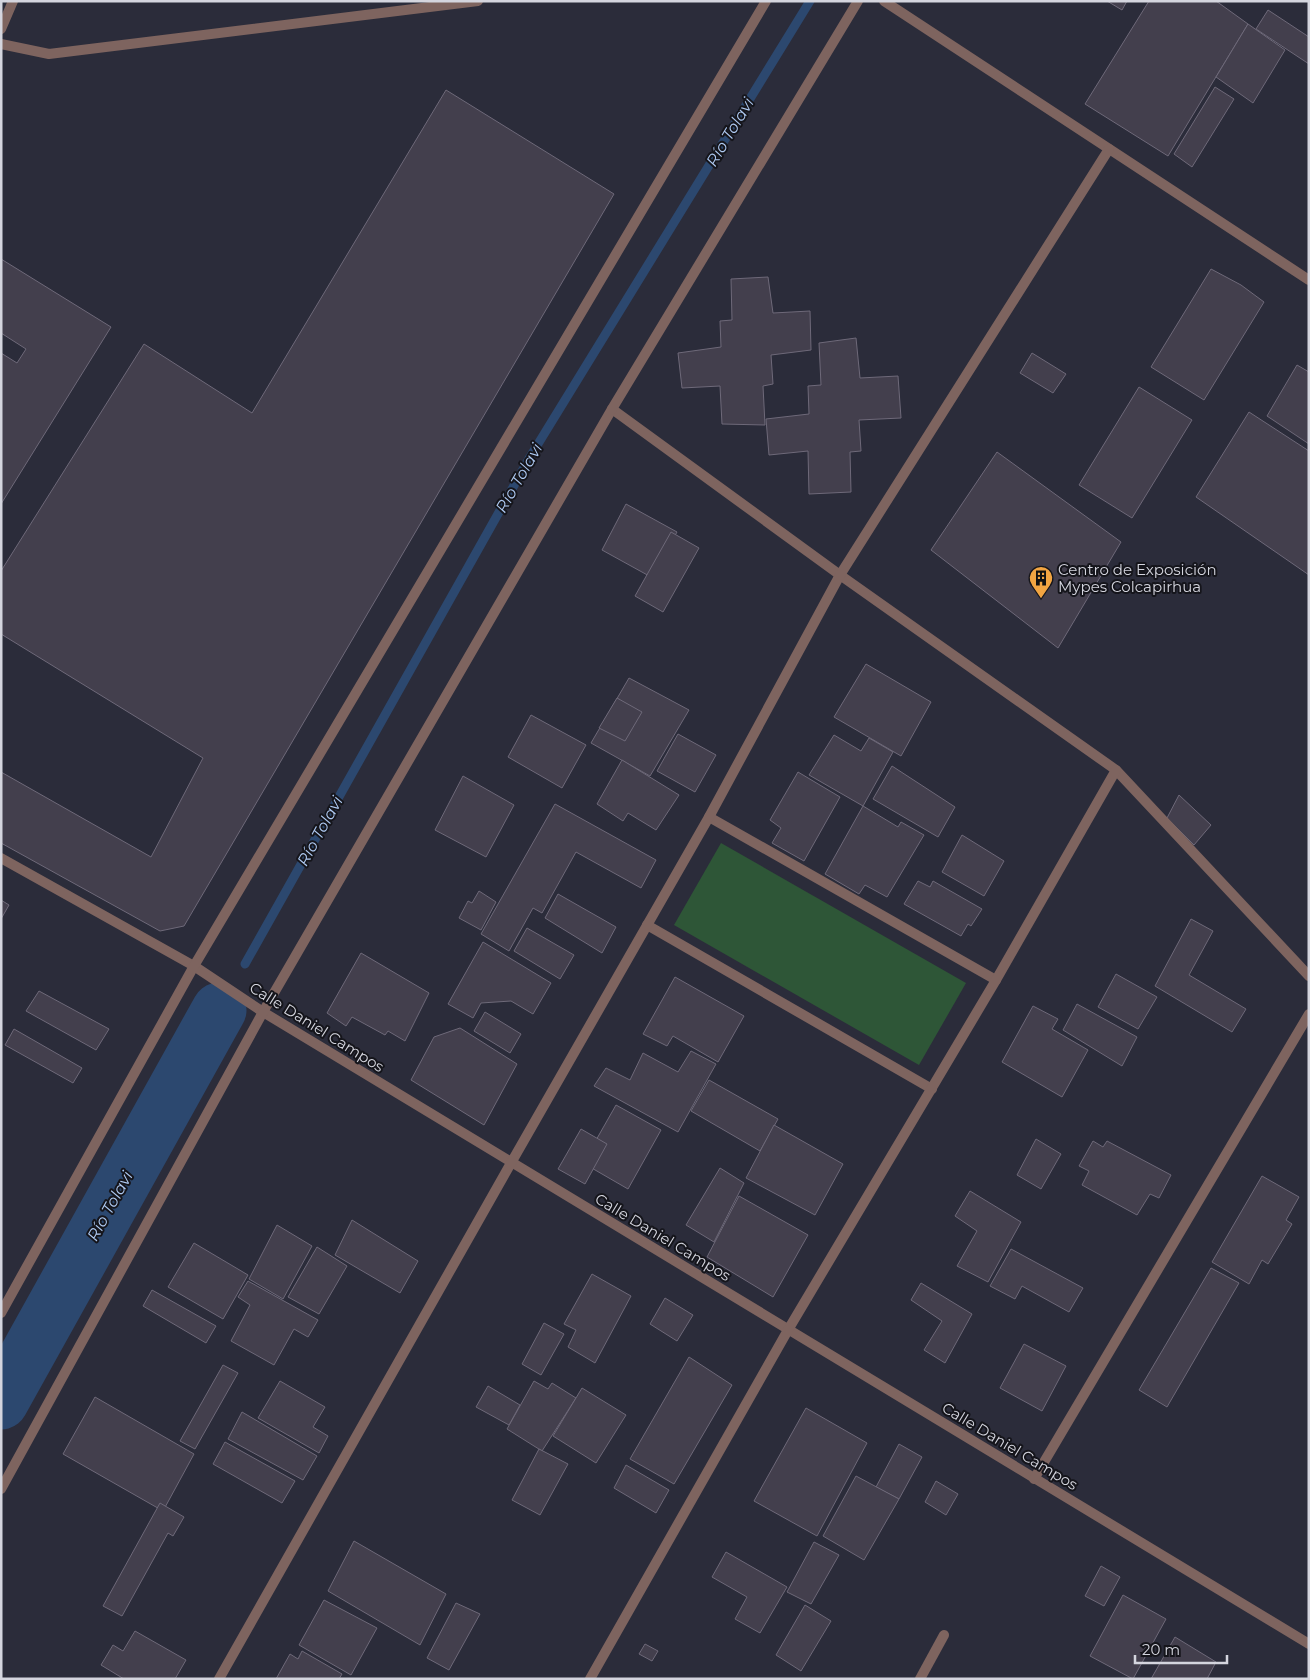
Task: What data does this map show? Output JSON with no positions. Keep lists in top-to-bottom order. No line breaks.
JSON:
{"streets":{"street":["Calle Daniel Campos"]},"water":["Río Tolavi"],"places":{"building":["Centro de Exposición Mypes Colcapirhua"]},"scale_bar":"20 m"}
